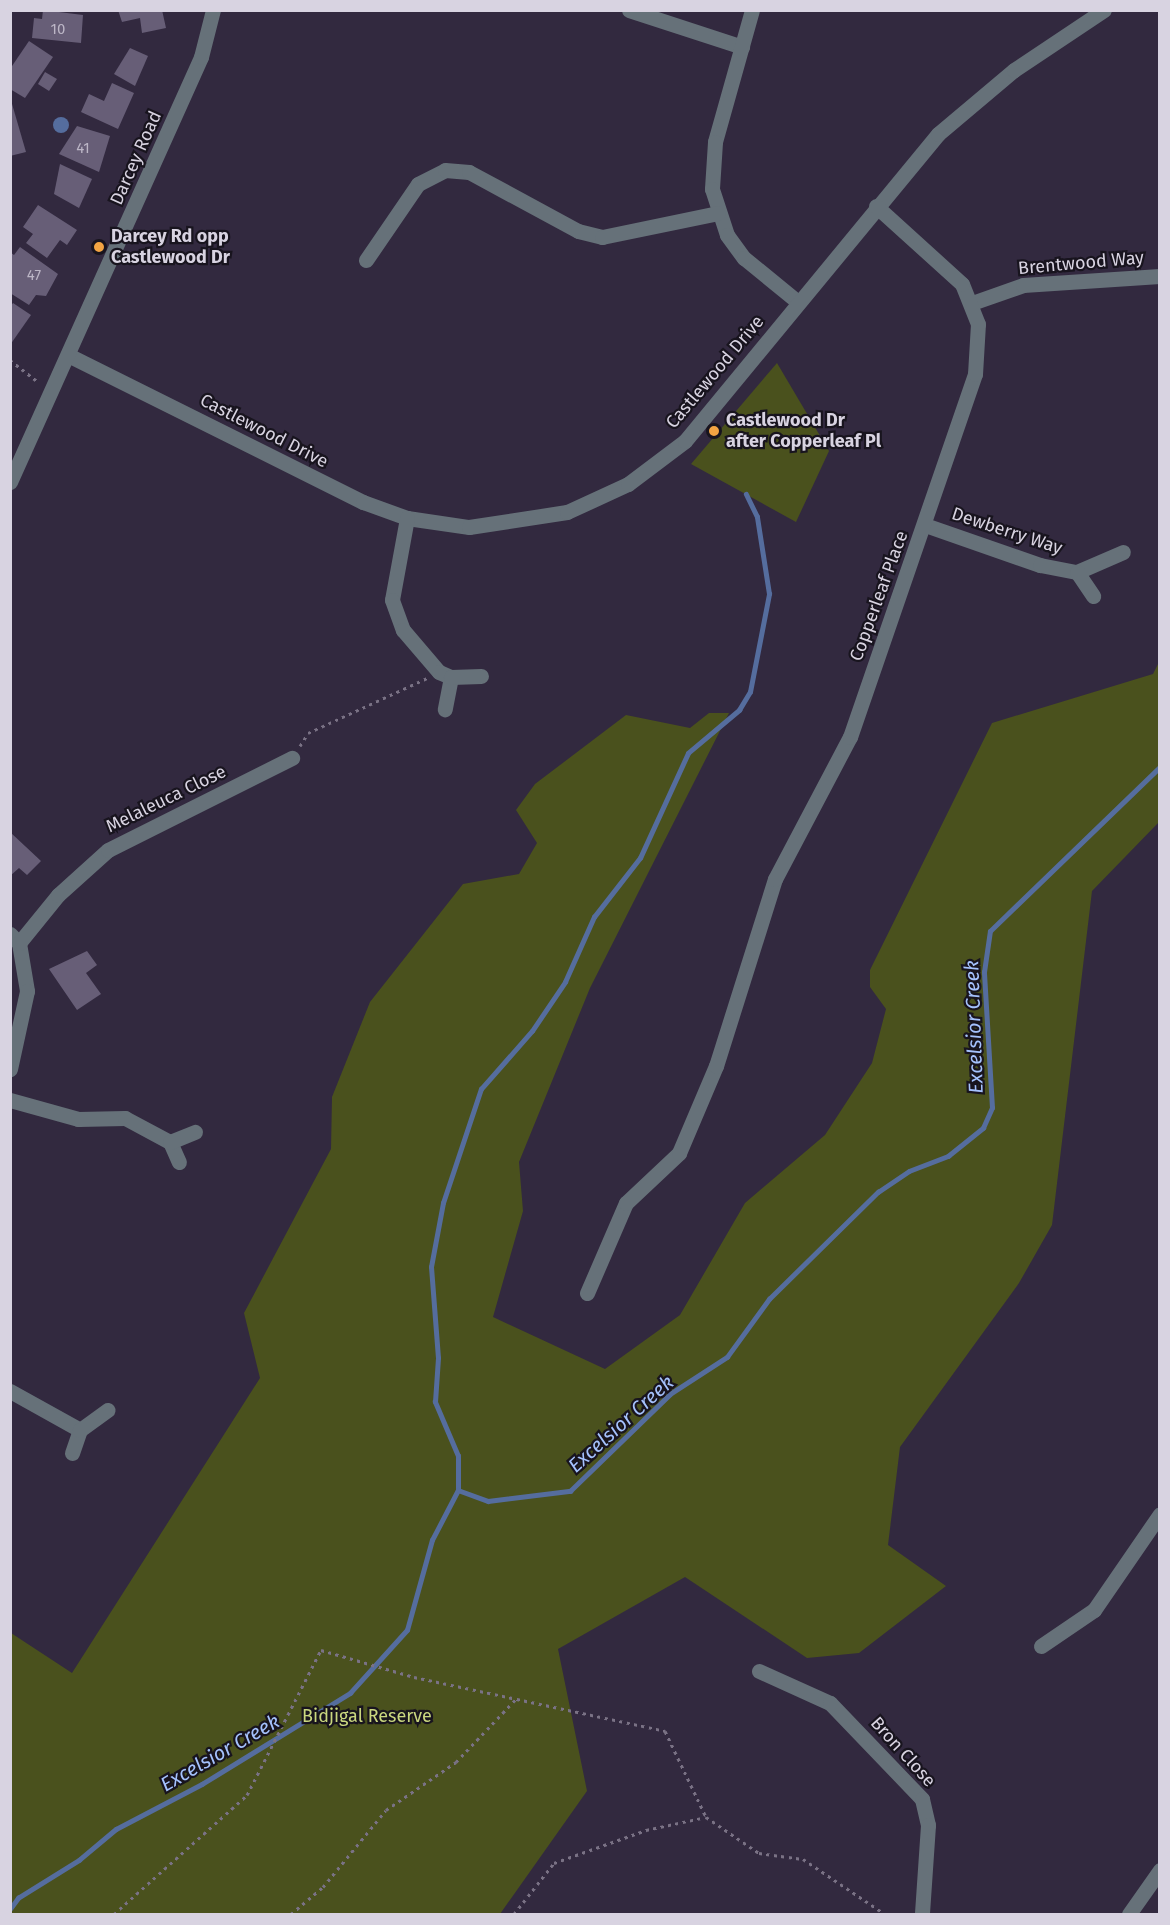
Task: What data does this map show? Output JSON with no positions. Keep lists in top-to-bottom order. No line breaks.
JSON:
{"streets":{"street":["Darcey Road","Brentwood Way","Castlewood Drive","Dewberry Way","Copperleaf Place","Melaleuca Close","Bron Close"]},"crossings":[["Darcey Road","Castlewood Drive"],["Brentwood Way","Copperleaf Place"],["Castlewood Drive","Copperleaf Place"],["Dewberry Way","Copperleaf Place"]],"water":["Excelsior Creek"],"parks":["Bidjigal Reserve"],"places":["Darcey Rd opp Castlewood Dr","Castlewood Dr after Copperleaf Pl"],"house_numbers":["10","41","47"]}
